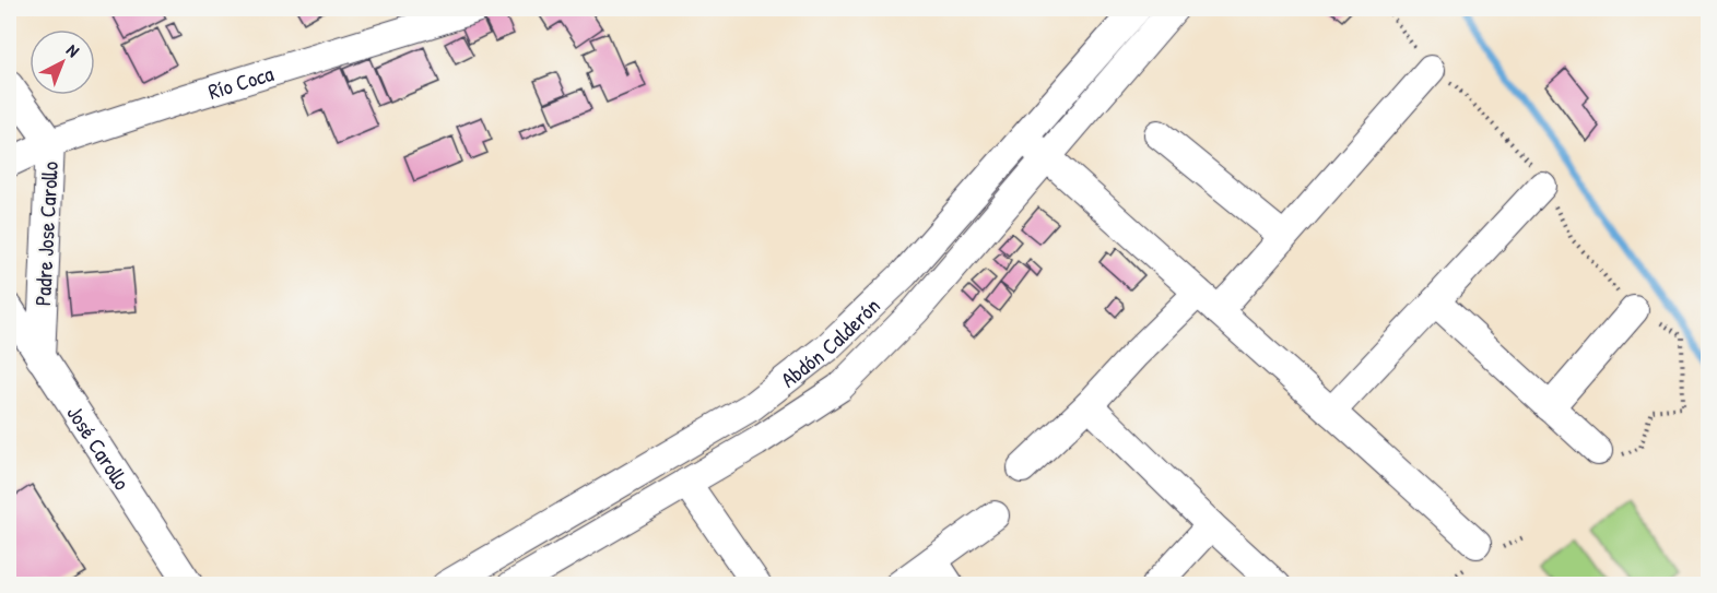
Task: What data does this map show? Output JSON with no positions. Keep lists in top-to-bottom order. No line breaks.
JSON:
{"streets":{"street":["Río Coca","Padre Jose Carollo","Abdón Calderón","José Carollo"]},"crossings":[["Río Coca","Padre Jose Carollo"],["Padre Jose Carollo","José Carollo"]],"north":"top right"}
